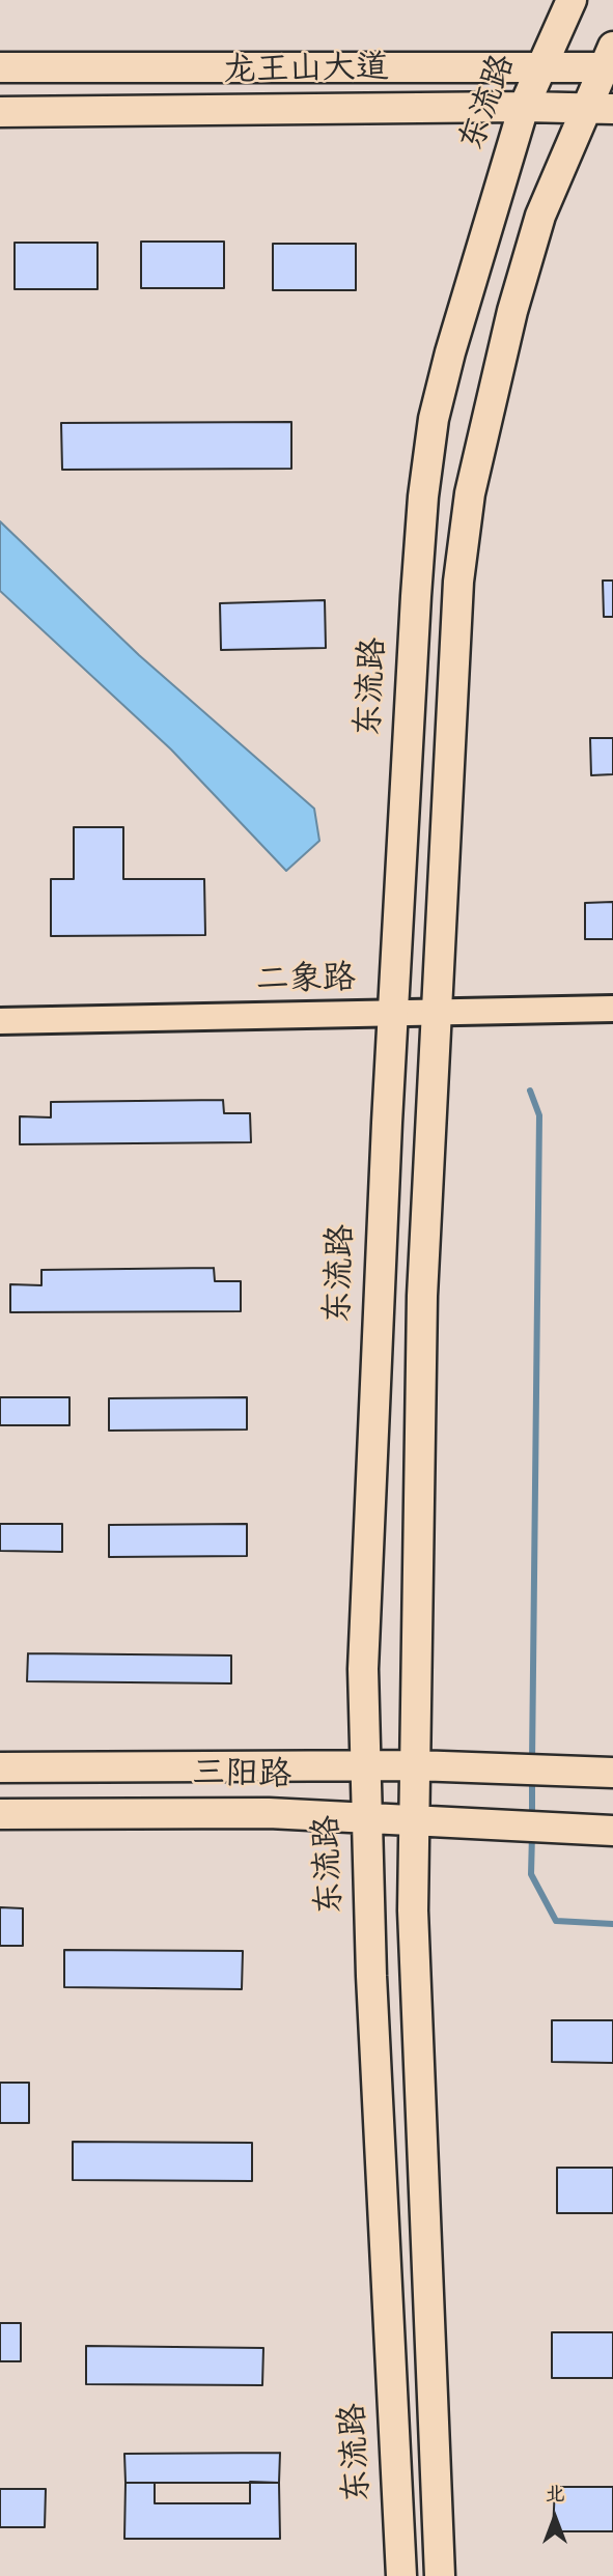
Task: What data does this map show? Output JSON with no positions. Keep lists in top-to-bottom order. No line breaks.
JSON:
{"streets":{"main road":["龙王山大道","东流路","三阳路"],"street":["二象路"]},"crossings":[["龙王山大道","东流路"],["东流路","二象路"],["东流路","三阳路"]],"north":"top"}
